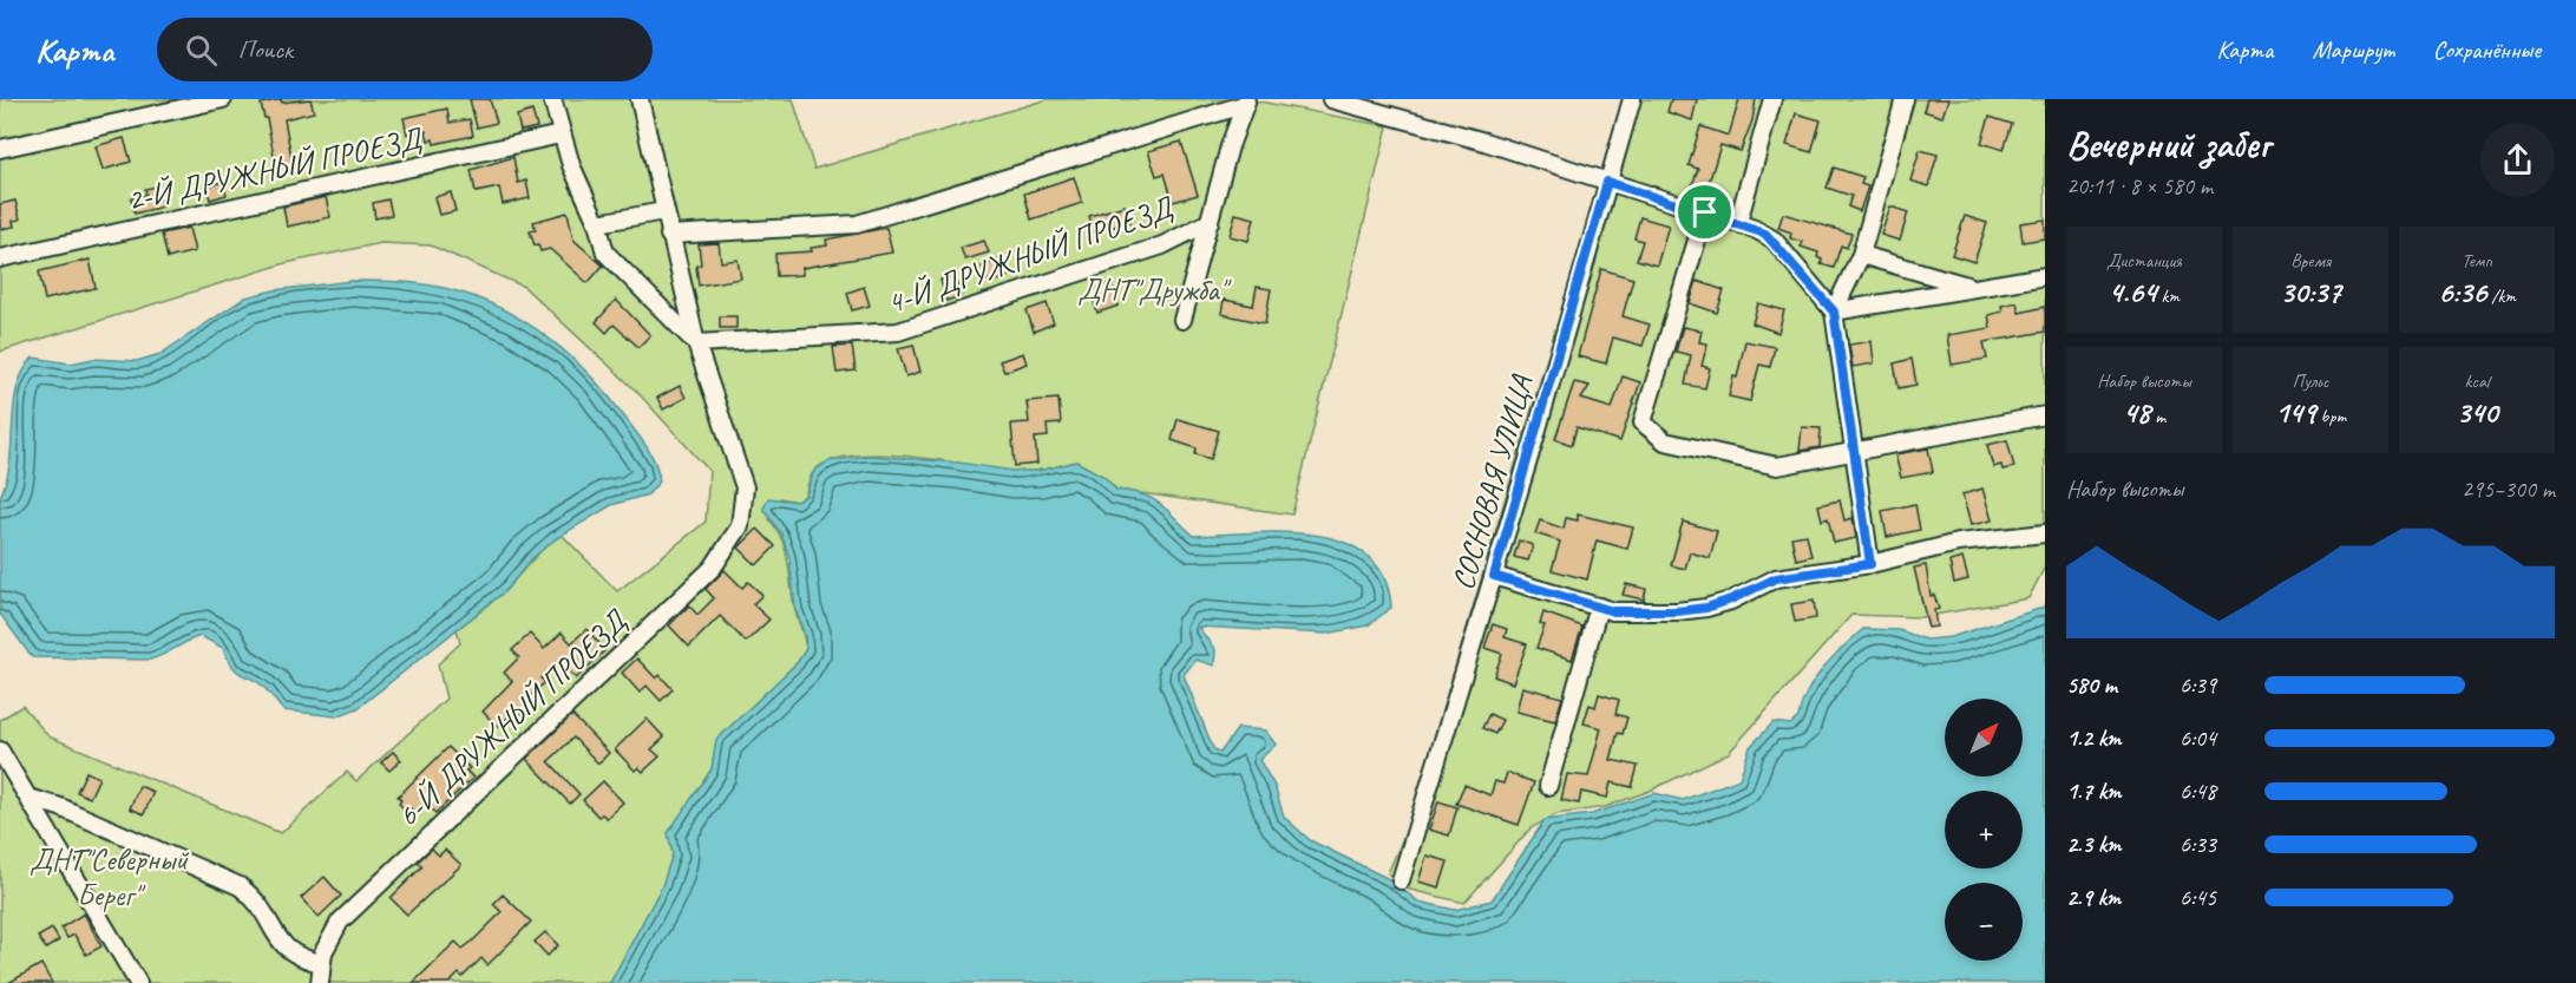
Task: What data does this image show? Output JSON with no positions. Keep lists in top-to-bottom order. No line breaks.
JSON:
{"streets":{"street":["2-Й ДРУЖНЫЙ ПРОЕЗД","4-Й ДРУЖНЫЙ ПРОЕЗД","СОСНОВАЯ УЛИЦА","6-Й ДРУЖНЫЙ ПРОЕЗД"]},"crossings":[["4-Й ДРУЖНЫЙ ПРОЕЗД","6-Й ДРУЖНЫЙ ПРОЕЗД"]],"parks":["ДНТ\"Дружба\"","ДНТ\"Северный Берег\""],"north":"top right","page":{"header":"Карта","search":"Поиск","nav":["Карта","Маршрут","Сохранённые"],"heading":["Вечерний забег","20:11 · 8 × 580 m"],"stats":[["Дистанция","4.64 km"],["Время","30:37"],["Темп","6:36 /km"],["Набор высоты","48 m"],["Пульс","149 bpm"],["kcal","340"]],"chart":["Набор высоты","295–300 m"],"list":[{"name":"580 m","note":"6:39"},{"name":"1.2 km","note":"6:04"},{"name":"1.7 km","note":"6:48"},{"name":"2.3 km","note":"6:33"},{"name":"2.9 km","note":"6:45"}],"map_buttons":["+","−"]}}
